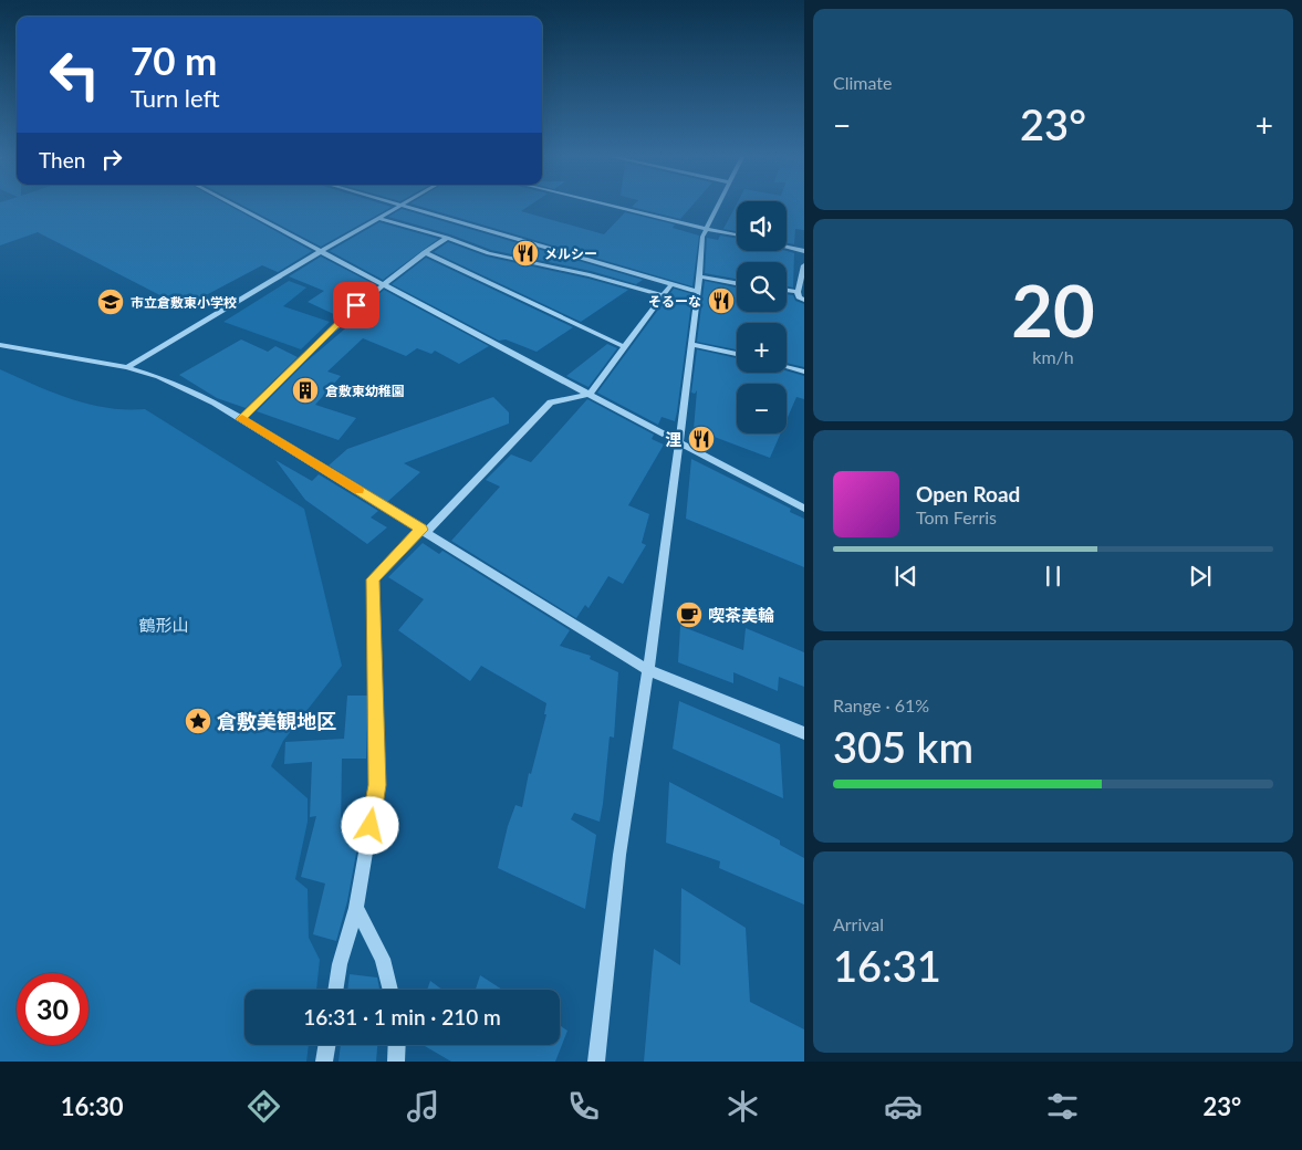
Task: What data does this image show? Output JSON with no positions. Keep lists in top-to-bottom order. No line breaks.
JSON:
{"parks":["鶴形山"],"places":{"restaurant":["メルシー","そるーな","浬"],"school or university":["市立倉敷東小学校"],"building":["倉敷東幼稚園"],"cafe":["喫茶美輪"],"place":["倉敷美観地区"]},"page":{"tile":["Climate",["20","km/h"],["Range · 61%","305 km"],["Arrival","16:31"]],"turn":["70 m","Turn left"],"heat":["−","23°","+"],"then":"Then","map_buttons":["+","−"],"song":["Open Road","Tom Ferris"],"limit":"30","trip":"16:31 · 1 min · 210 m","tabs":["16:30","23°"]}}
